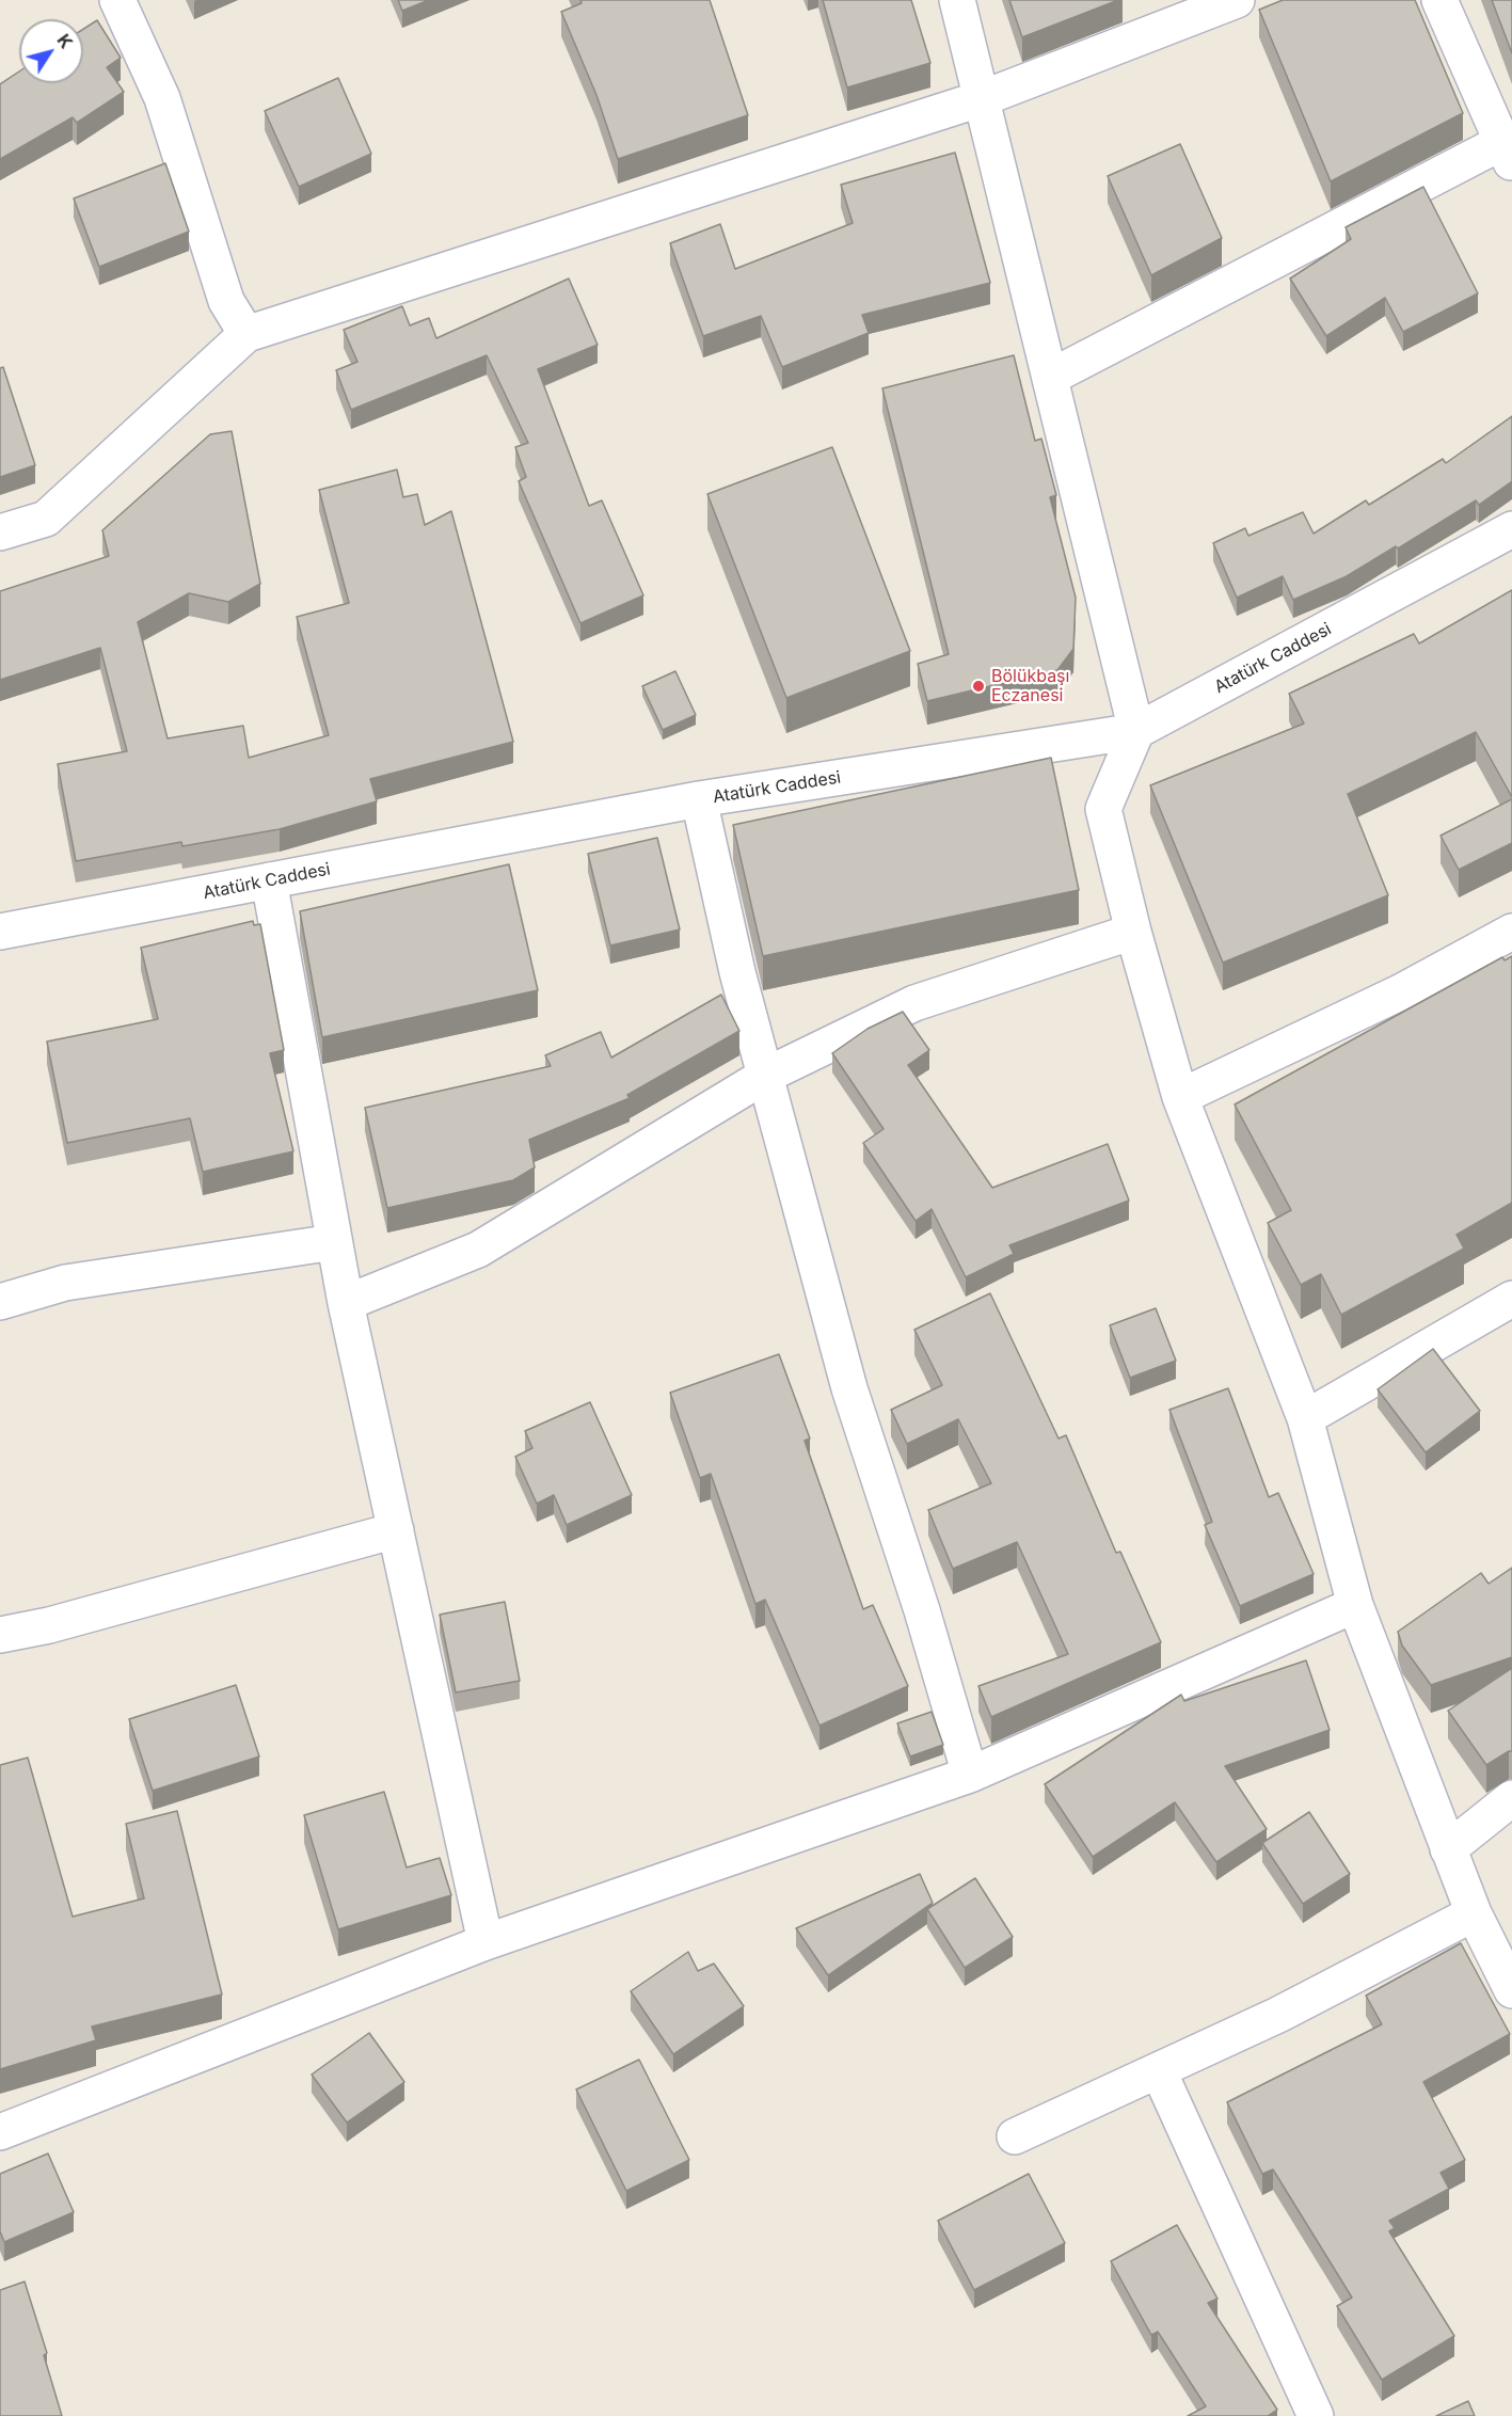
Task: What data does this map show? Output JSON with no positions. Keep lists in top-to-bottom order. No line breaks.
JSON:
{"streets":{"street":["Atatürk Caddesi"]},"places":["Bölükbaşı Eczanesi"],"north":"top right"}
